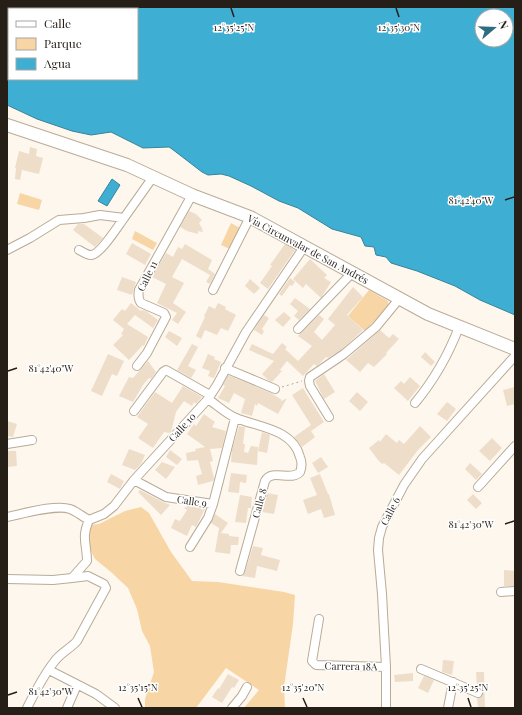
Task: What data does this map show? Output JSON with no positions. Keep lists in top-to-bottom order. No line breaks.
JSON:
{"streets":{"highway":["Vía Circunvalar de San Andrés"],"street":["Calle 11","Calle 10","Calle 9","Calle 8","Calle 6","Carrera 18A"]},"crossings":[["Vía Circunvalar de San Andrés","Calle 11"],["Vía Circunvalar de San Andrés","Calle 10"],["Calle 10","Calle 9"],["Calle 10","Calle 8"],["Calle 9","Calle 8"],["Calle 6","Carrera 18A"]],"legend":["Calle","Parque","Agua"],"north":"right","coordinates":["12°35'30\"N","12°35'25\"N","81°42'40\"W","81°42'30\"W","12°35'15\"N","12°35'20\"N"]}
